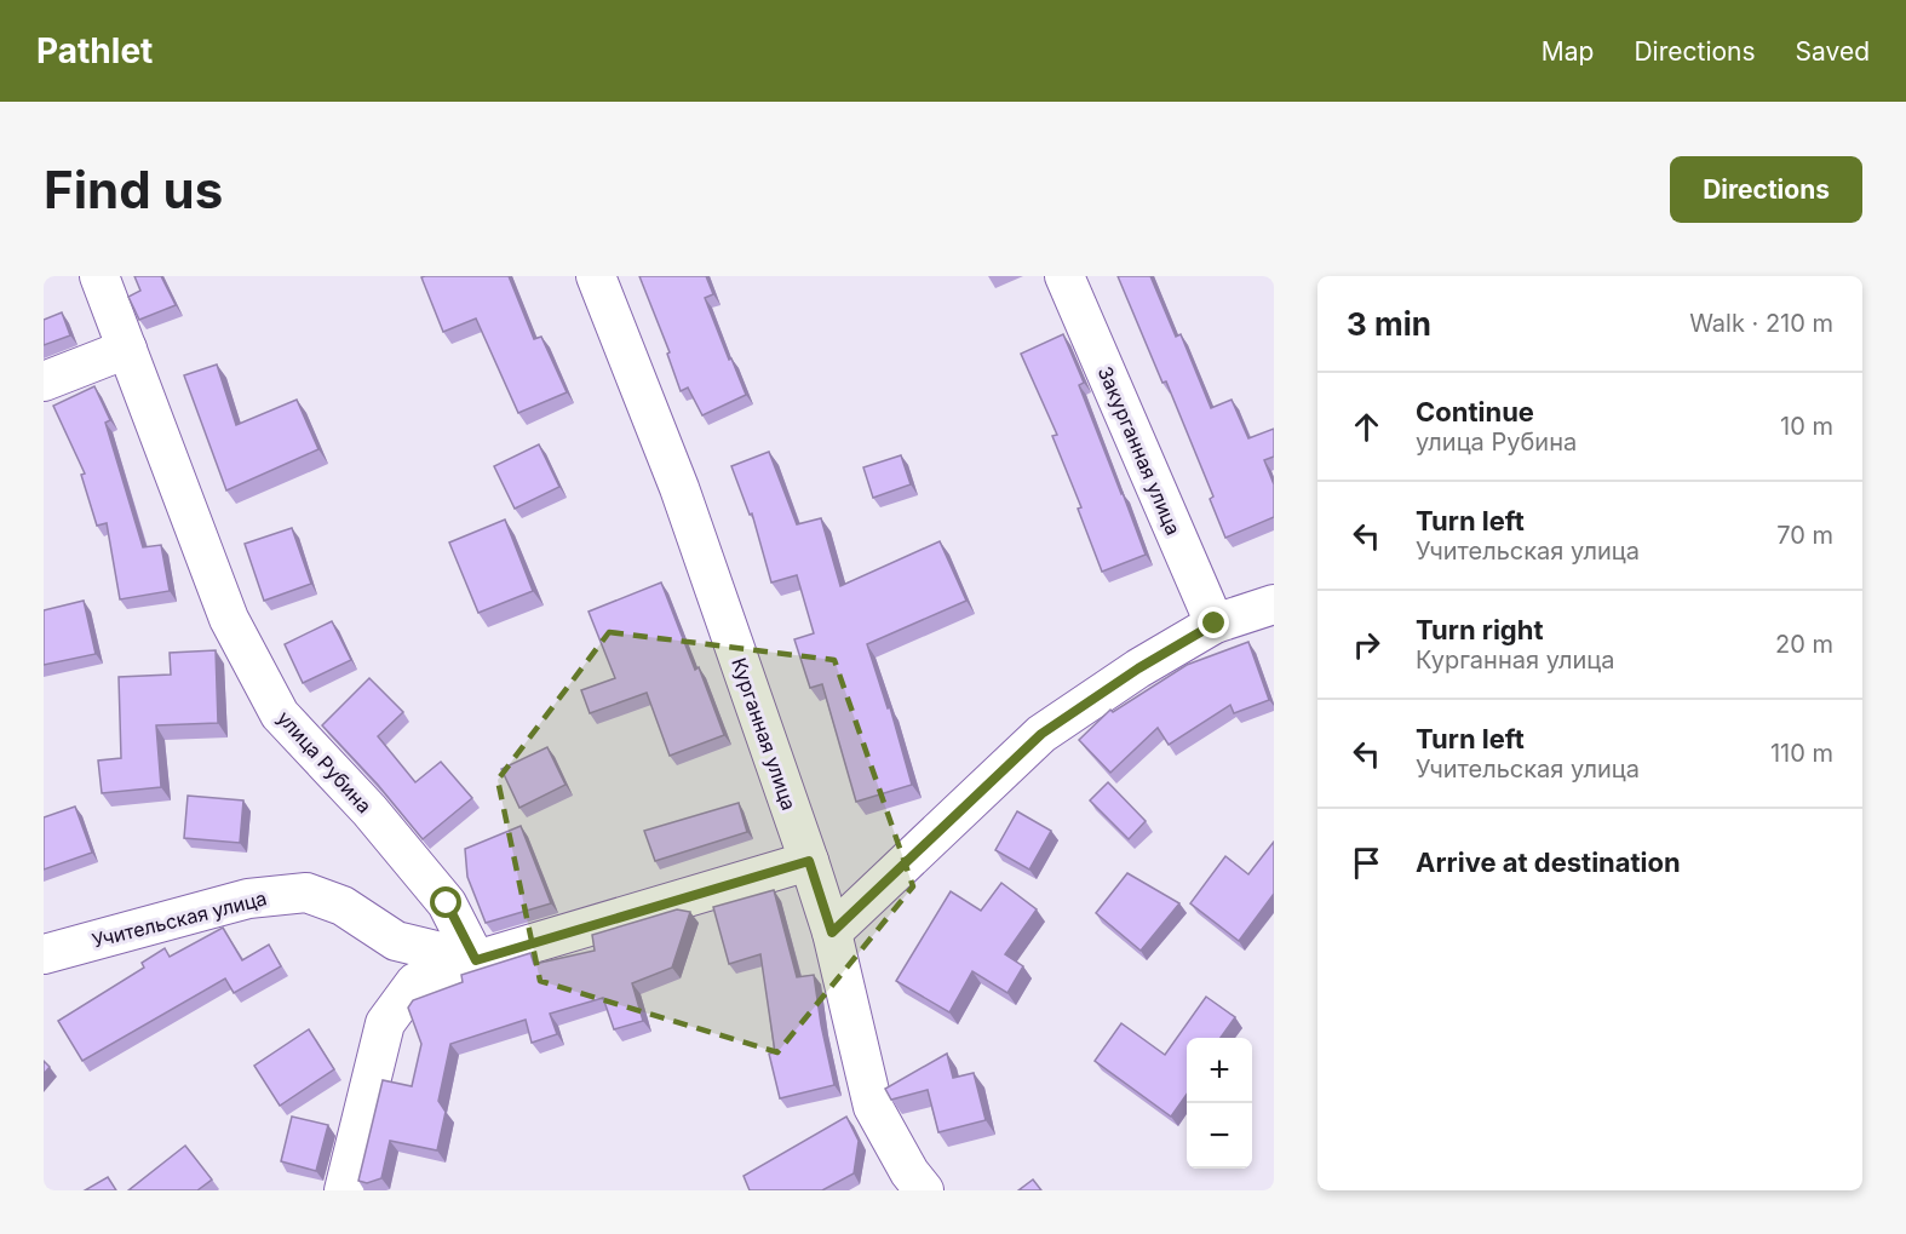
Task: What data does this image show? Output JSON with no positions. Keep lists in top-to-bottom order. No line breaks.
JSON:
{"streets":{"street":["Закурганная улица","Курганная улица","улица Рубина","Учительская улица"]},"crossings":[["улица Рубина","Учительская улица"]],"page":{"header":"Pathlet","nav":["Map","Directions","Saved"],"buttons":"Directions","title":"Find us","heading":["3 min","Walk · 210 m"],"list":[["Continue","улица Рубина","10 m"],["Turn left","Учительская улица","70 m"],["Turn right","Курганная улица","20 m"],["Turn left","Учительская улица","110 m"],"Arrive at destination"],"map_buttons":["+","−"]}}
